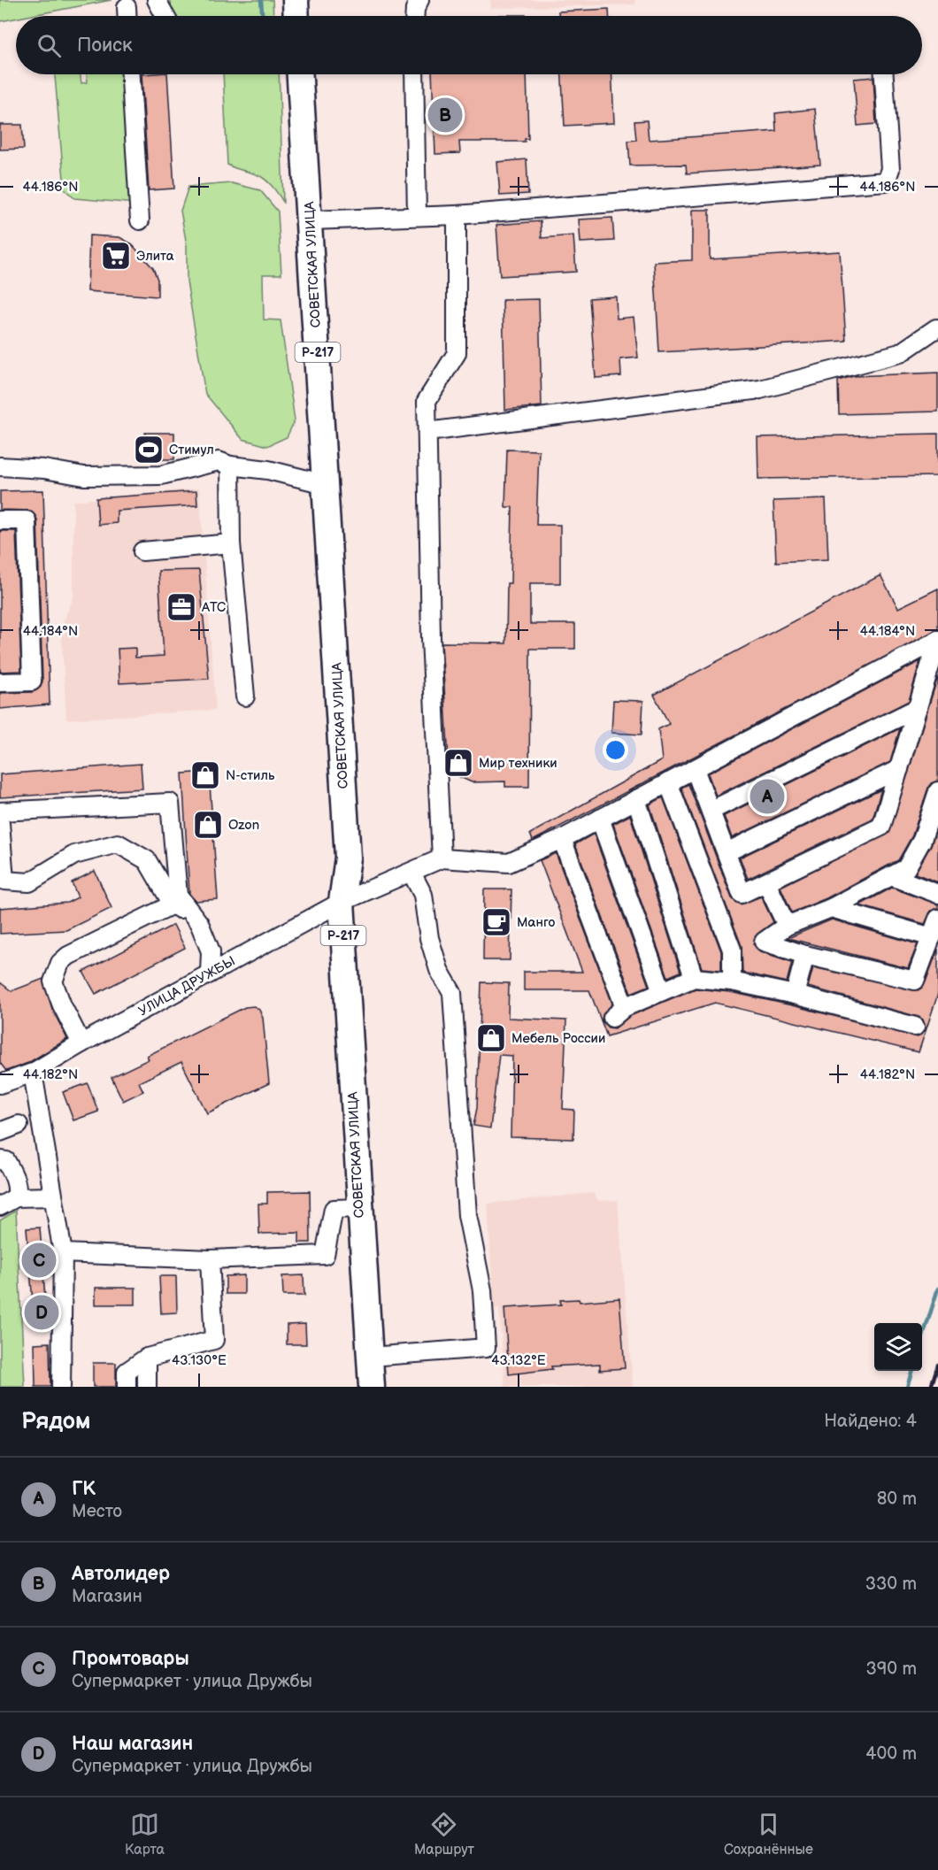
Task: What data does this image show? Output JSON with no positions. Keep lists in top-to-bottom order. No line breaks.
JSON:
{"streets":{"highway":["СОВЕТСКАЯ УЛИЦА","Р-217"],"street":["УЛИЦА ДРУЖБЫ"]},"crossings":[["СОВЕТСКАЯ УЛИЦА","УЛИЦА ДРУЖБЫ"]],"places":{"supermarket":["Элита"],"sports":["Стимул"],"office":["АТС"],"shop":["Мир техники","N-стиль","Ozon","Мебель России"],"cafe":["Манго"]},"page":{"search":"Поиск","pins":["B","A","C","D"],"heading":["Рядом","Найдено: 4"],"list":[{"mark":"A","name":"ГК","note":"Место","value":"80 m"},{"mark":"B","name":"Автолидер","note":"Магазин","value":"330 m"},{"mark":"C","name":"Промтовары","note":"Супермаркет · улица Дружбы","value":"390 m"},{"mark":"D","name":"Наш магазин","note":"Супермаркет · улица Дружбы","value":"400 m"}],"nav":["Карта","Маршрут","Сохранённые"]},"coordinates":["44.186°N","44.184°N","44.182°N","43.130°E","43.132°E"]}
